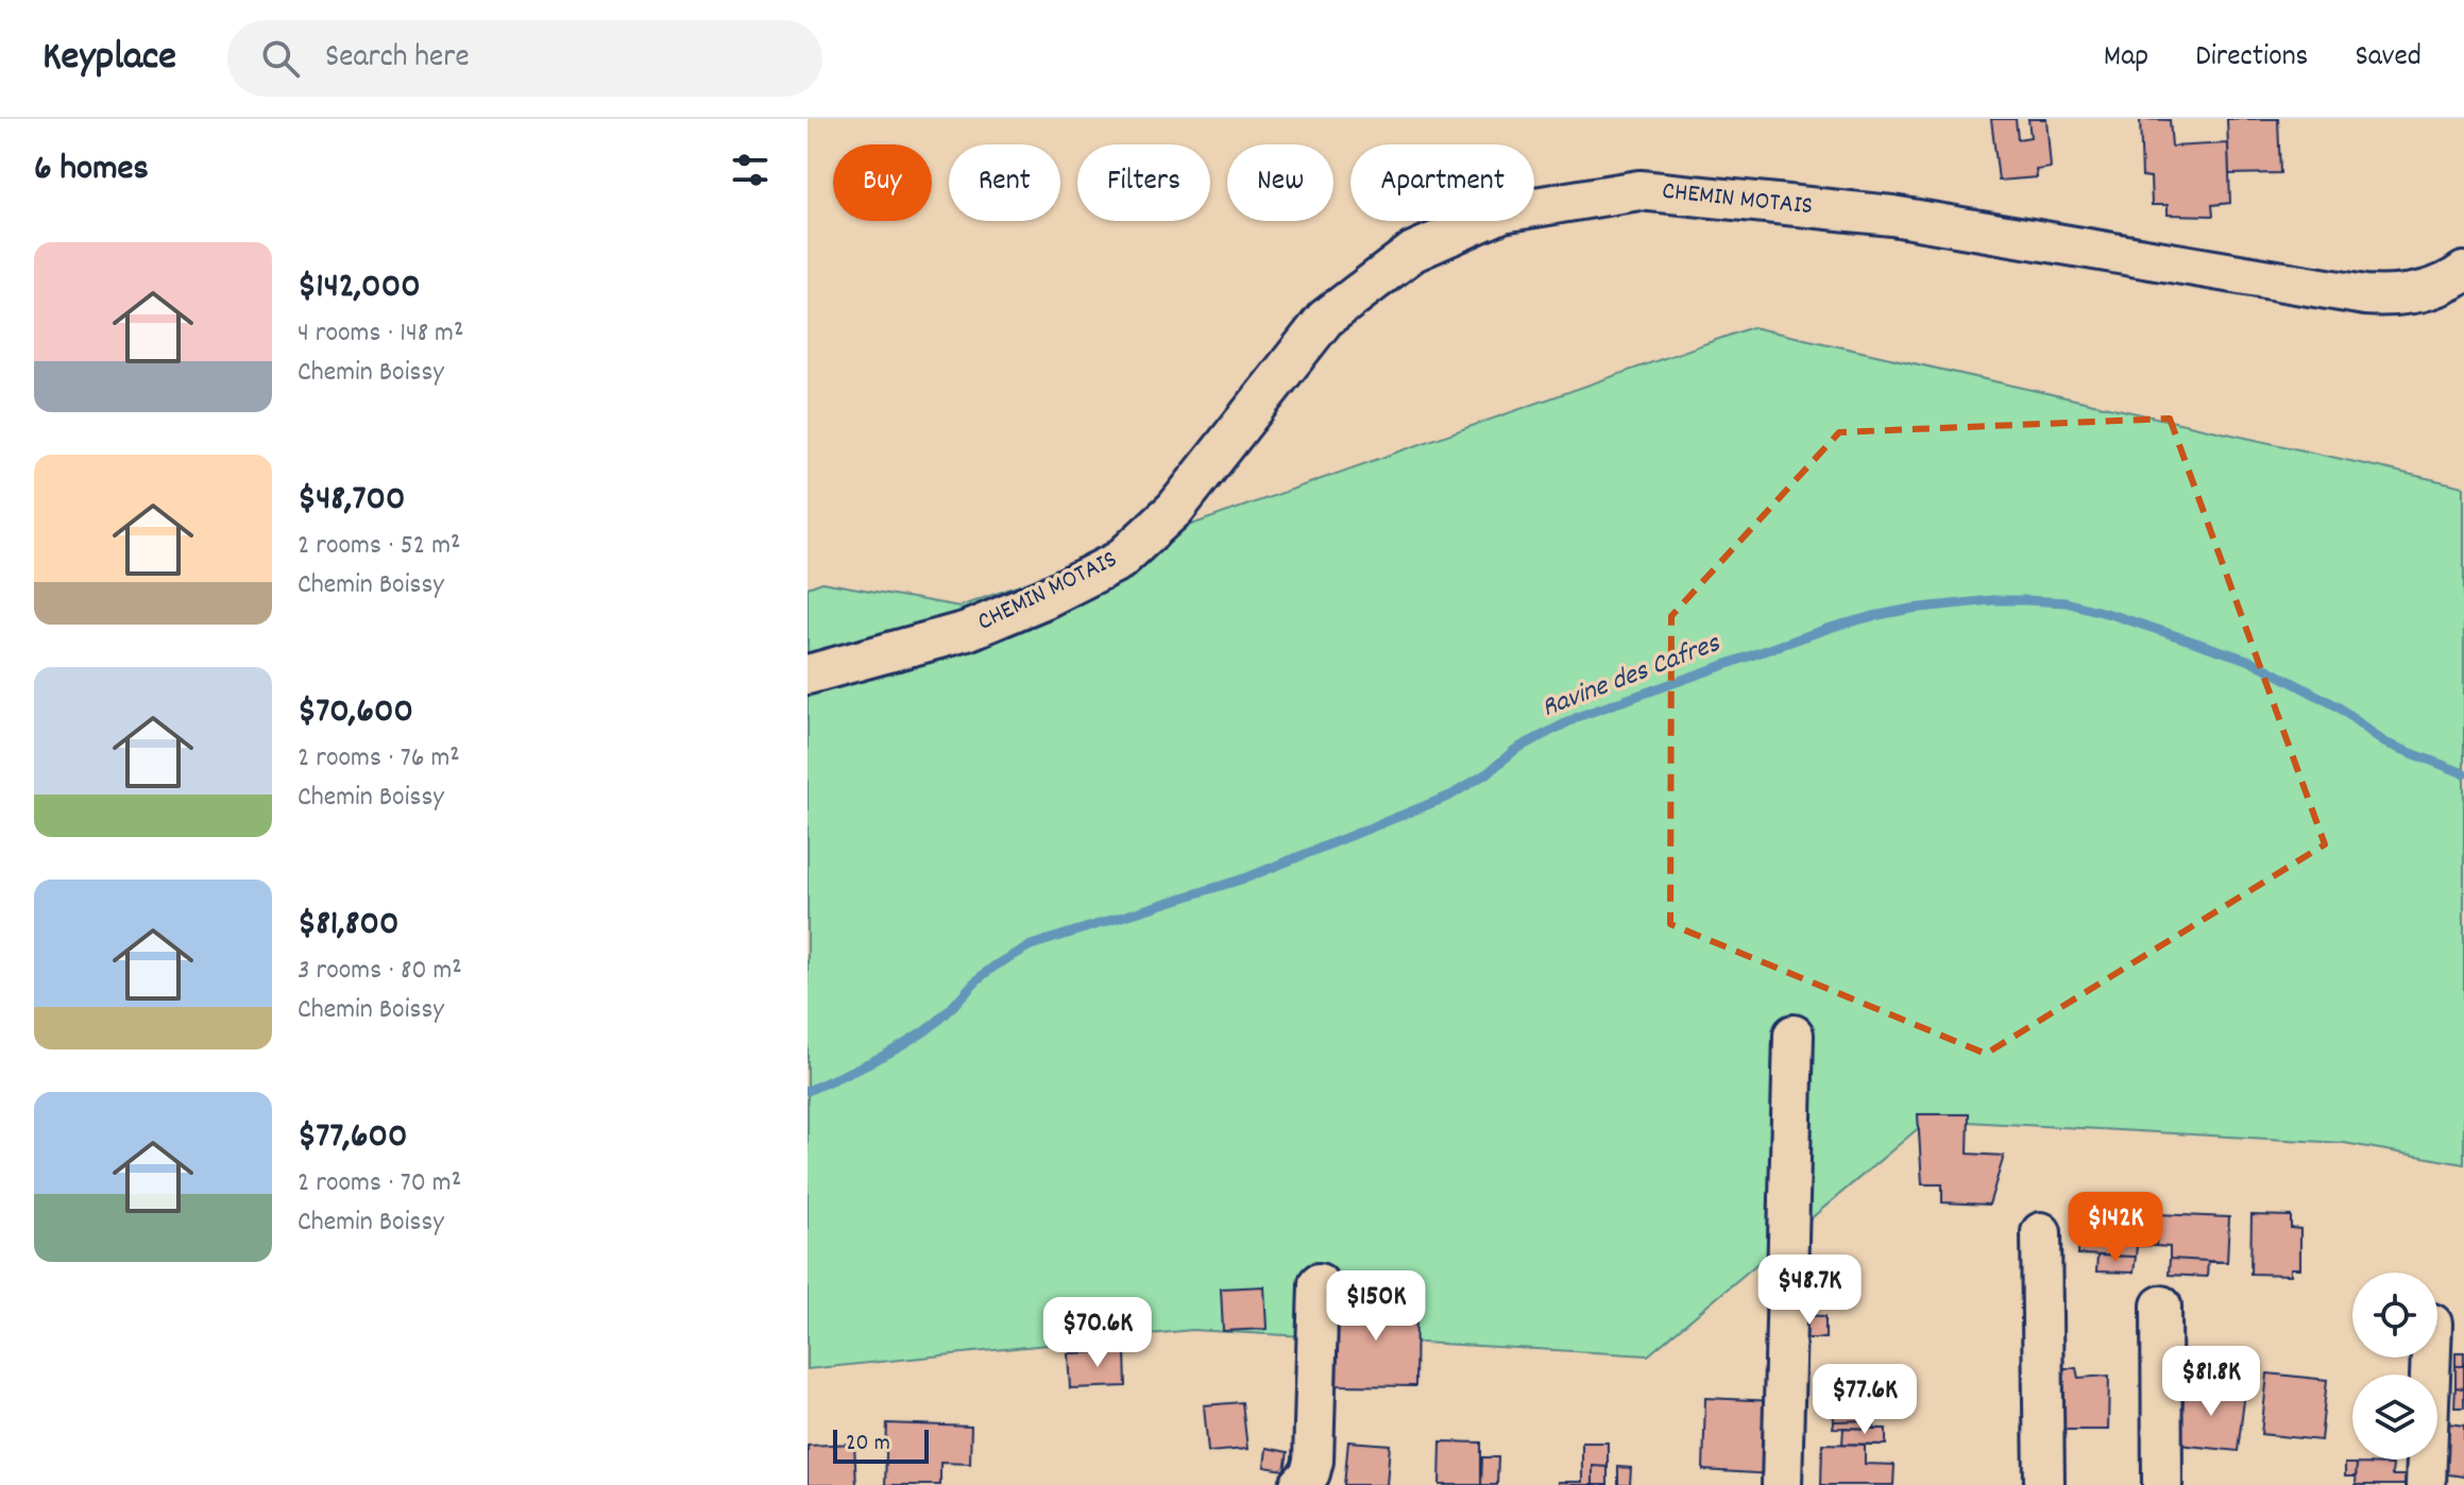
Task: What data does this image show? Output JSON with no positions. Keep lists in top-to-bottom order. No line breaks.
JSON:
{"streets":{"street":["CHEMIN MOTAIS"]},"water":["Ravine des Cafres"],"scale_bar":"20 m","page":{"header":"Keyplace","search":"Search here","nav":["Map","Directions","Saved"],"heading":"6 homes","chip":["Buy","Rent","Filters","New","Apartment"],"list":[{"name":"$142,000","note":"4 rooms · 148 m² · Chemin Boissy"},{"name":"$48,700","note":"2 rooms · 52 m² · Chemin Boissy"},{"name":"$70,600","note":"2 rooms · 76 m² · Chemin Boissy"},{"name":"$81,800","note":"3 rooms · 80 m² · Chemin Boissy"},{"name":"$77,600","note":"2 rooms · 70 m² · Chemin Boissy"}],"price":["$142K","$48.7K","$150K","$70.6K","$81.8K","$77.6K"],"scale":"20 m"}}
